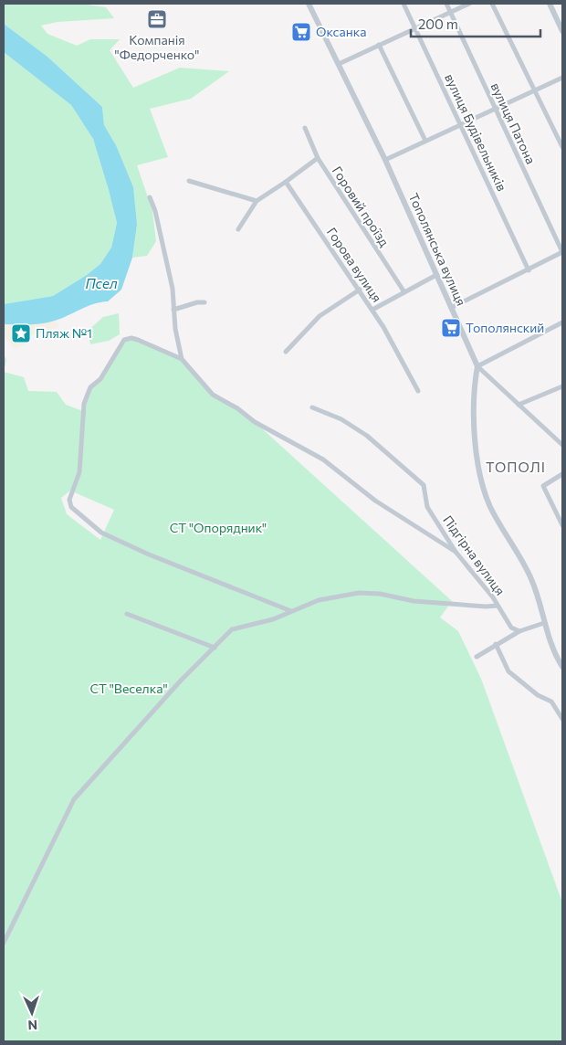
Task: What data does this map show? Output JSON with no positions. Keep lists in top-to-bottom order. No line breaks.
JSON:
{"streets":{"street":["вулиця Патона","вулиця Будівельників","Горовий проїзд","Тополянська вулиця","Горова вулиця","Підгірна вулиця"]},"districts":["ТОПОЛІ"],"water":["Псел"],"parks":["СТ \"Опорядник\"","СТ \"Веселка\""],"places":{"office":["Компанія \"Федорченко\""],"supermarket":["Оксанка","Тополянский"],"place":["Пляж №1"]},"scale_bar":"200 m","north":"bottom"}
